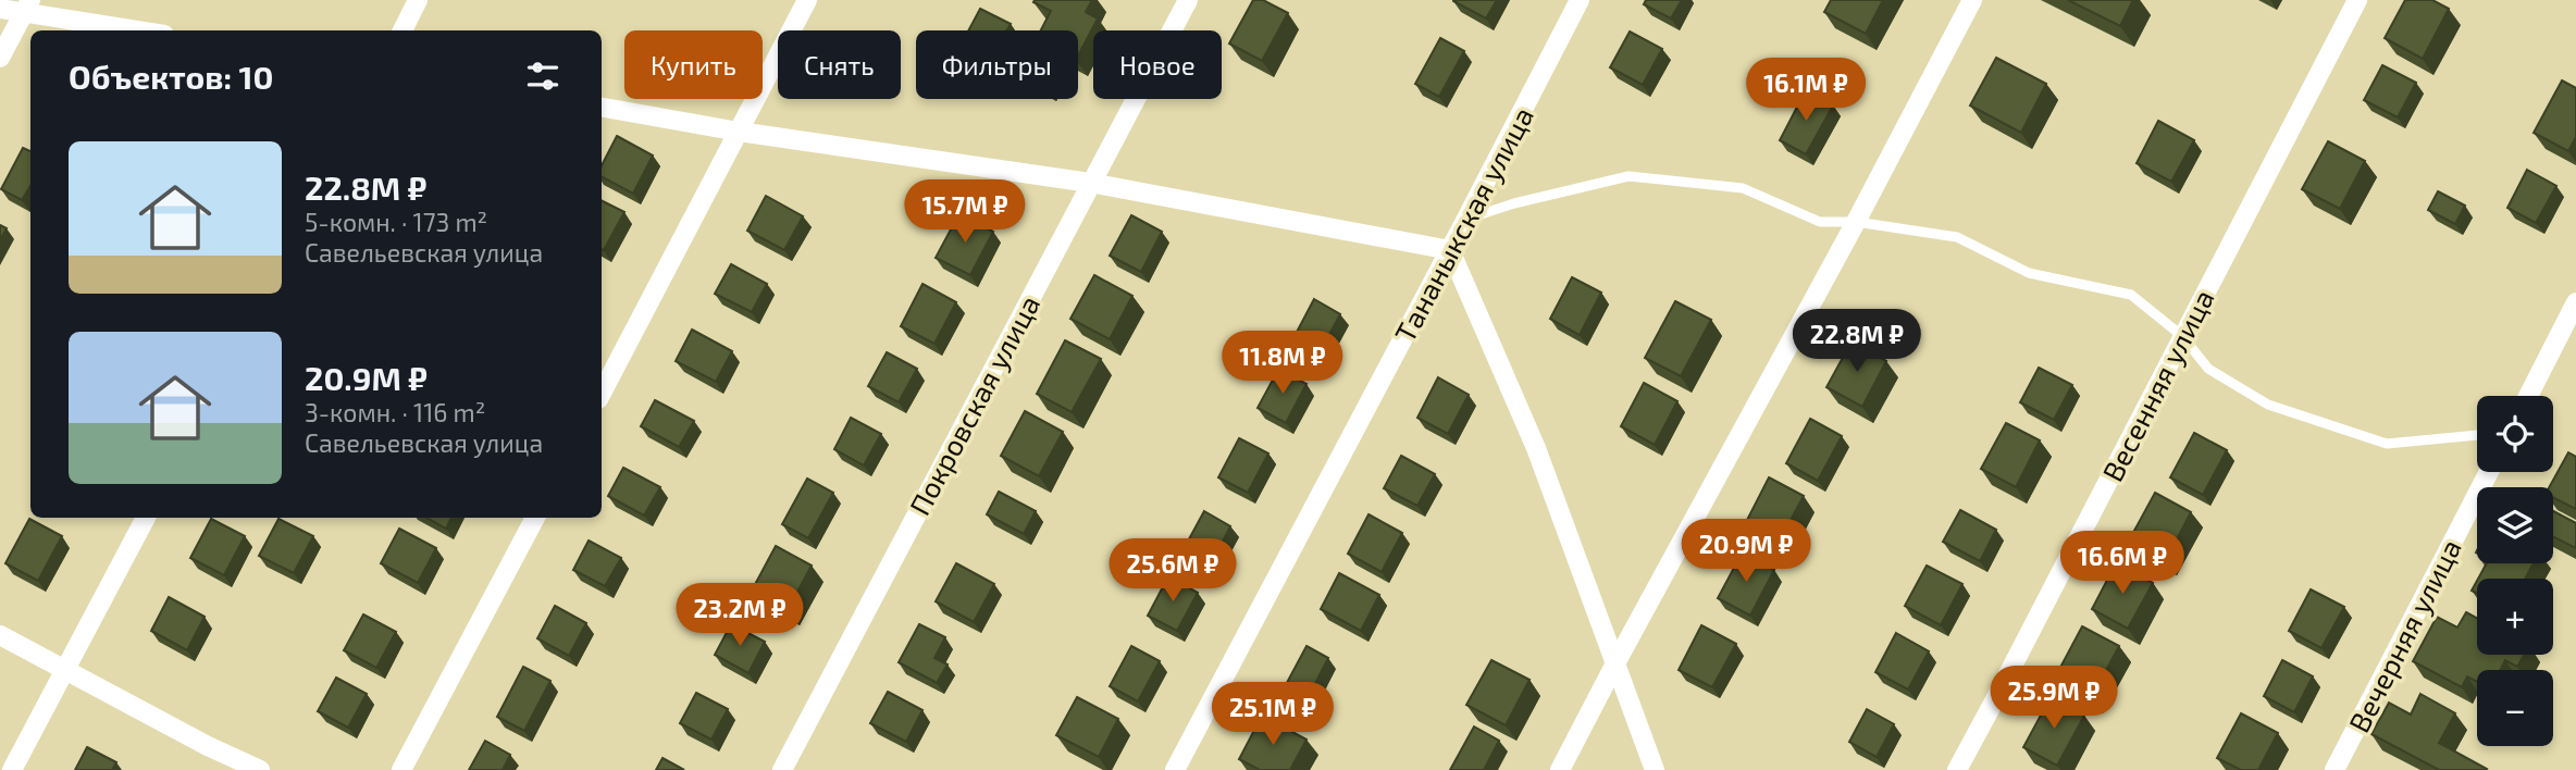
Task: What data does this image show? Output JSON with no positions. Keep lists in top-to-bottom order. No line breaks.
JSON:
{"streets":{"street":["Тананыкская улица","Весенняя улица","Покровская улица","Вечерняя улица"]},"page":{"chip":["Купить","Снять","Фильтры","Новое"],"heading":"Объектов: 10","price":["16.1M ₽","15.7M ₽","22.8M ₽","11.8M ₽","20.9M ₽","16.6M ₽","25.6M ₽","23.2M ₽","25.9M ₽","25.1M ₽"],"list":[{"name":"22.8M ₽","note":"5-комн. · 173 m² · Савельевская улица"},{"name":"20.9M ₽","note":"3-комн. · 116 m² · Савельевская улица"}],"map_buttons":["+","−"]}}
